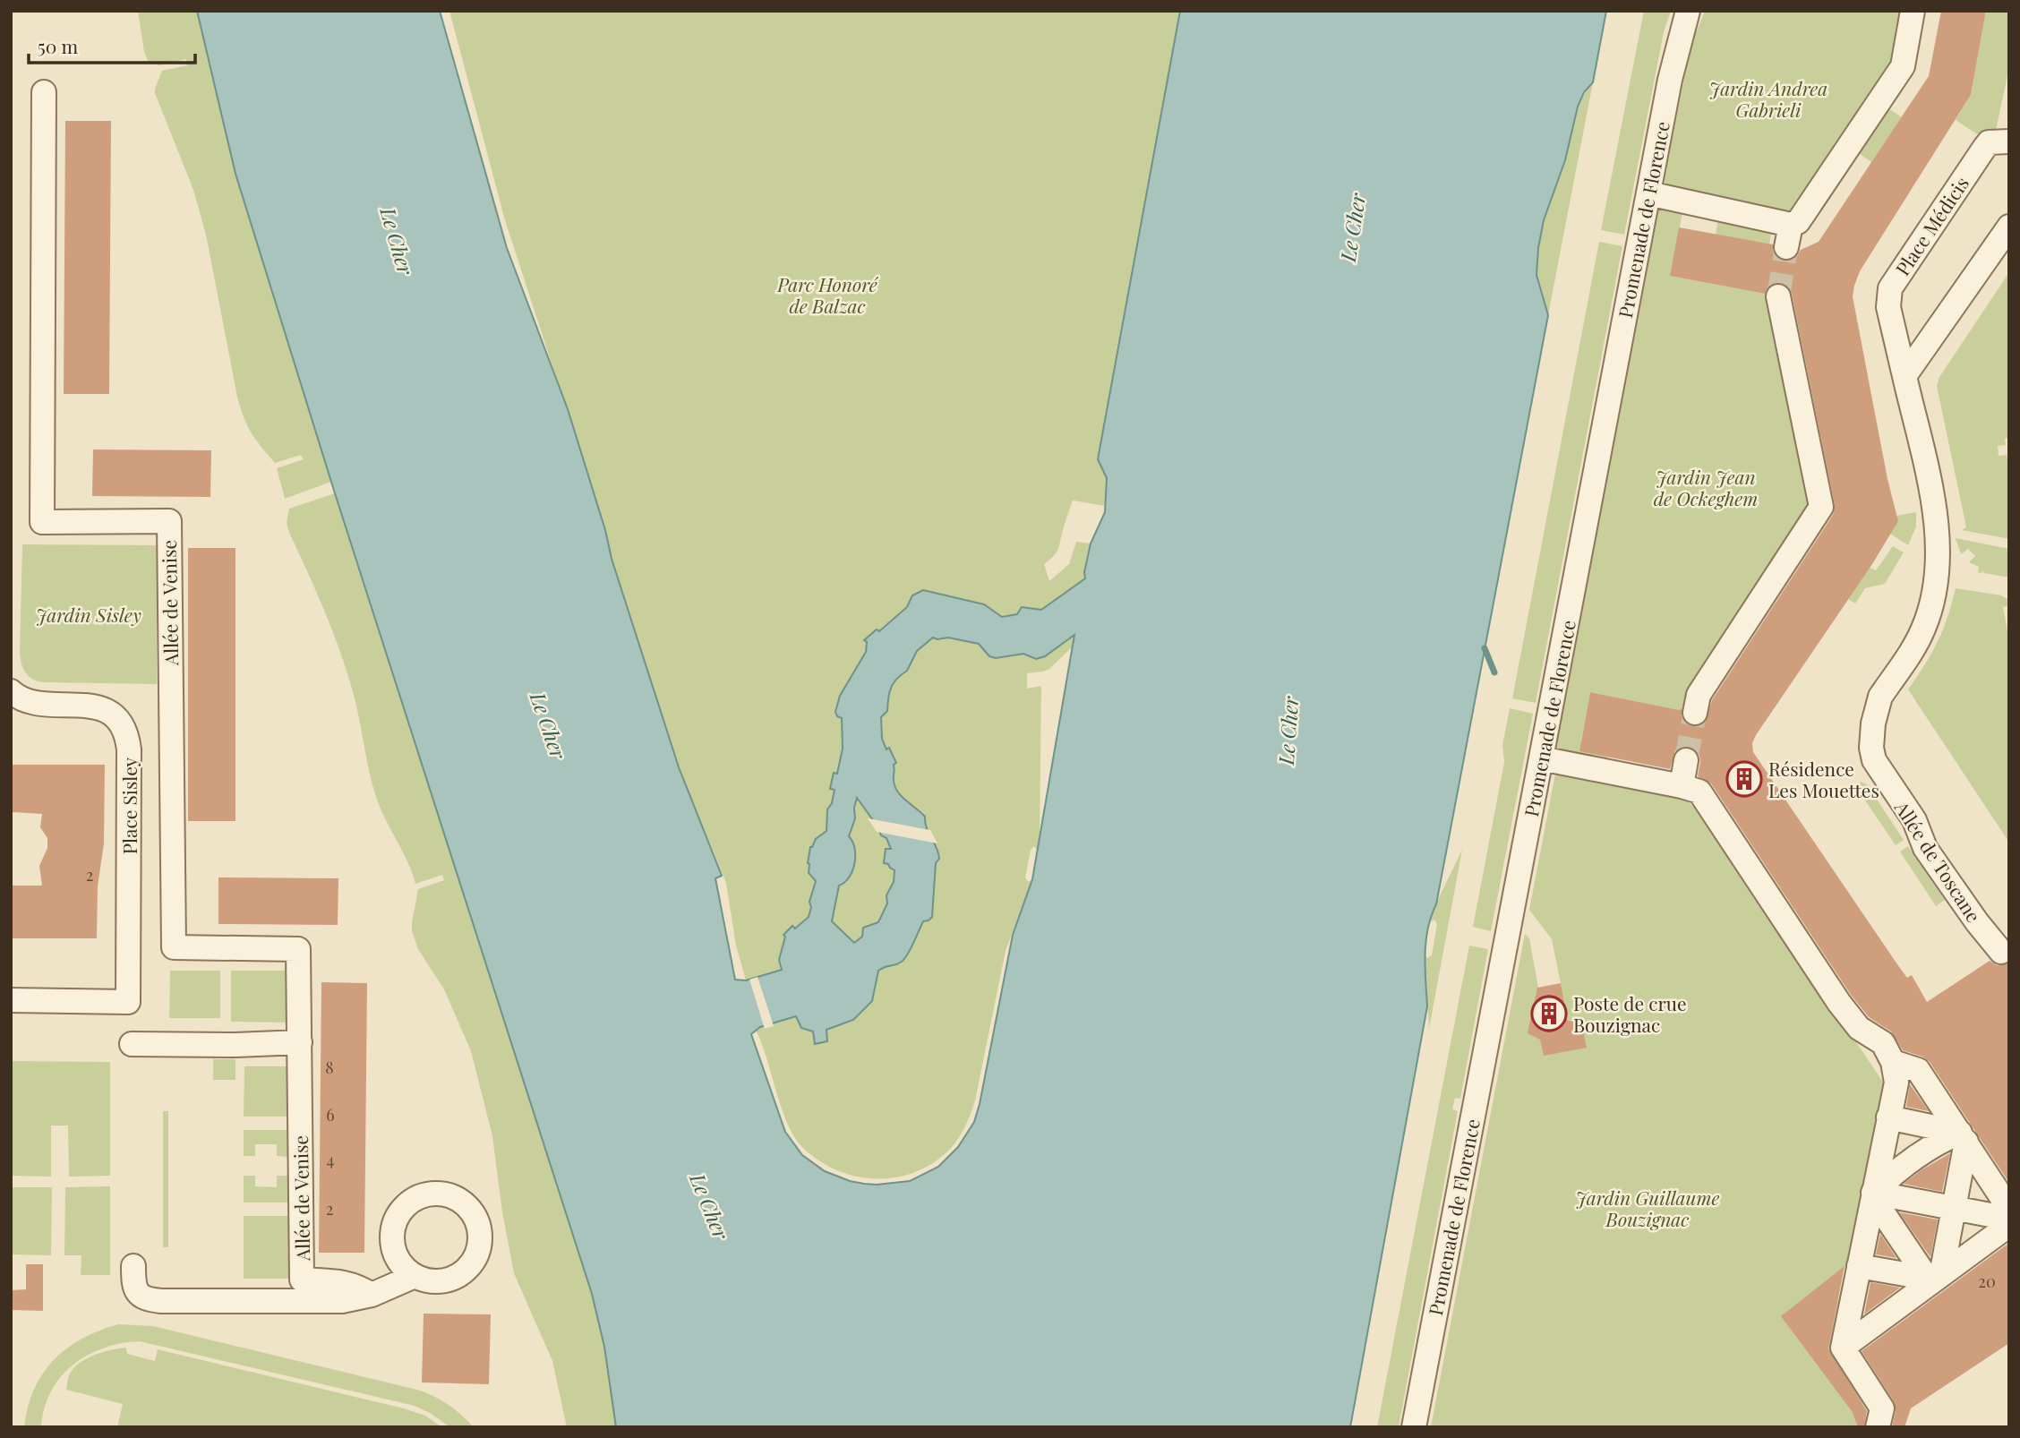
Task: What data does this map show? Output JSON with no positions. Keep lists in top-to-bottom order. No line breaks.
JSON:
{"streets":{"street":["Promenade de Florence","Place Médicis","Allée de Venise","Place Sisley","Allée de Toscane"]},"crossings":[["Place Médicis","Allée de Toscane"]],"water":["Le Cher"],"parks":["Jardin Andrea Gabrieli","Parc Honoré de Balzac","Jardin Jean de Ockeghem","Jardin Sisley","Jardin Guillaume Bouzignac"],"places":{"building":["Résidence Les Mouettes","Poste de crue Bouzignac"]},"house_numbers":["2","8","6","4","2","20"],"scale_bar":"50 m"}
